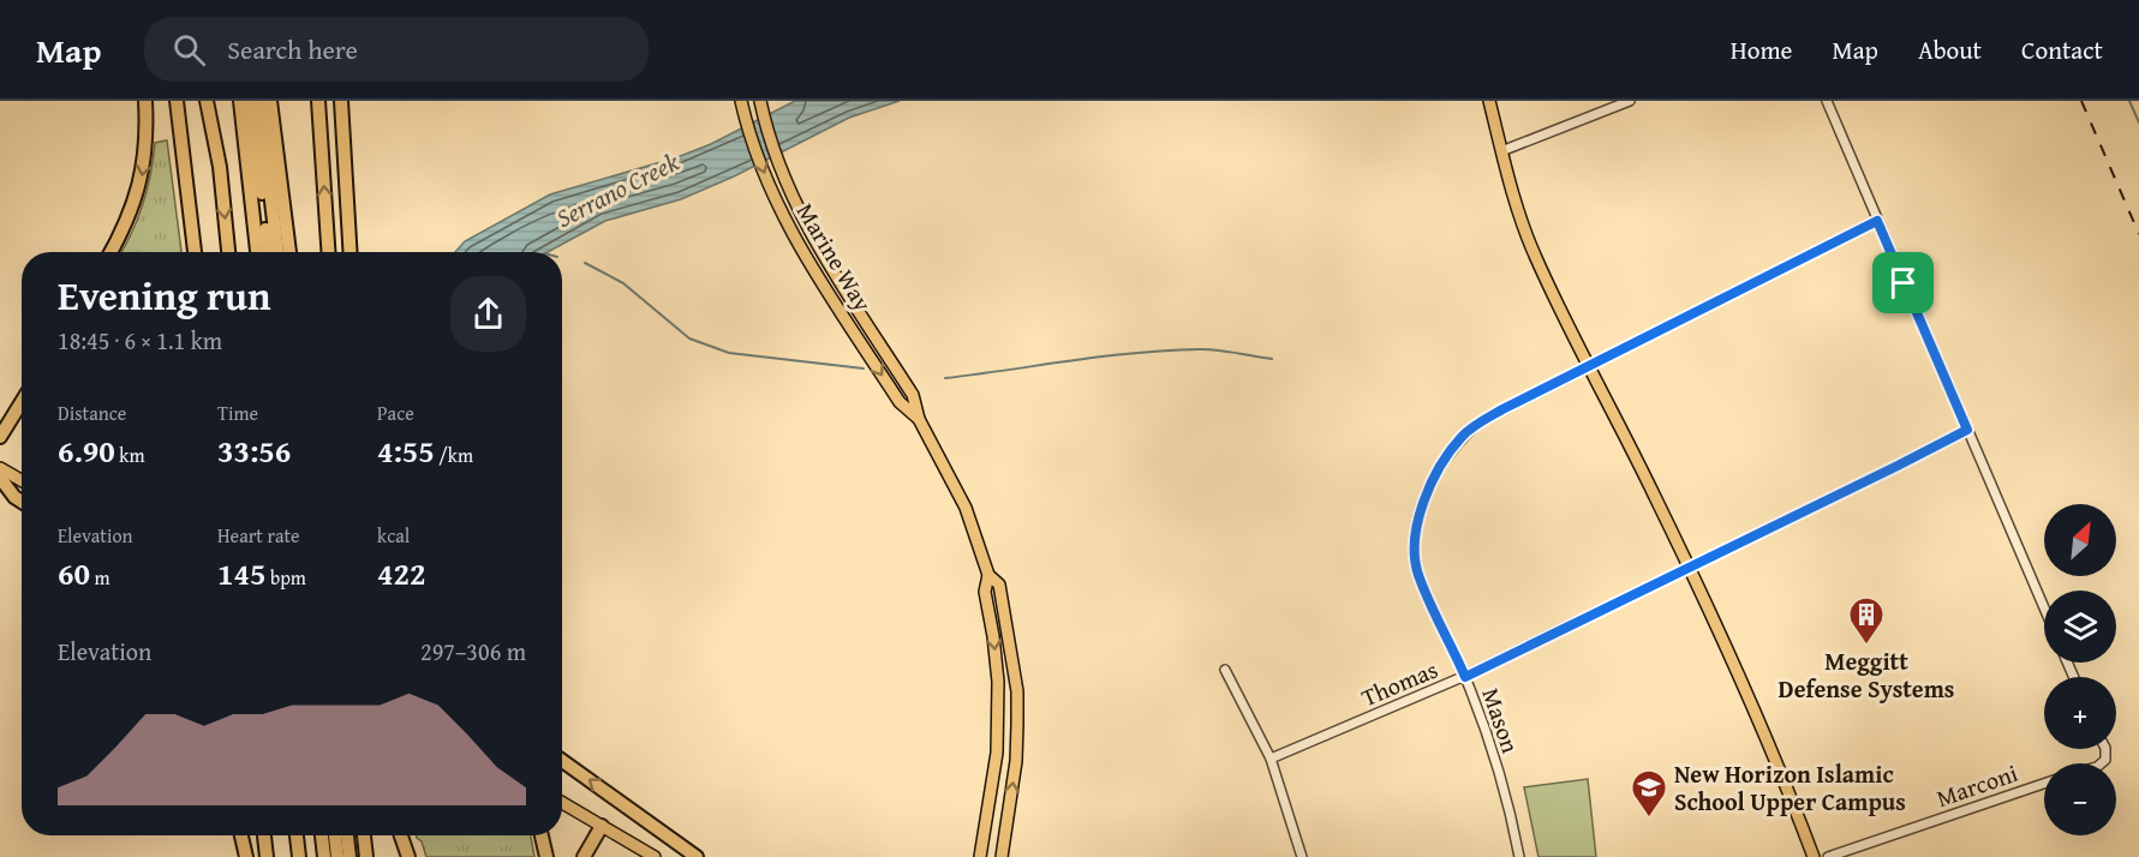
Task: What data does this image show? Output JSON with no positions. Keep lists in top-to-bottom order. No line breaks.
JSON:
{"streets":{"main road":["Marine Way"],"street":["Thomas","Mason","Marconi"]},"crossings":[["Thomas","Mason"]],"water":["Serrano Creek"],"places":{"building":["Meggitt Defense Systems"],"school or university":["New Horizon Islamic School Upper Campus"]},"north":"top right","page":{"header":"Map","search":"Search here","nav":["Home","Map","About","Contact"],"heading":["Evening run","18:45 · 6 × 1.1 km"],"stats":[["Distance","6.90 km"],["Time","33:56"],["Pace","4:55 /km"],["Elevation","60 m"],["Heart rate","145 bpm"],["kcal","422"]],"map_buttons":["+","−"],"chart":["Elevation","297–306 m"]}}
